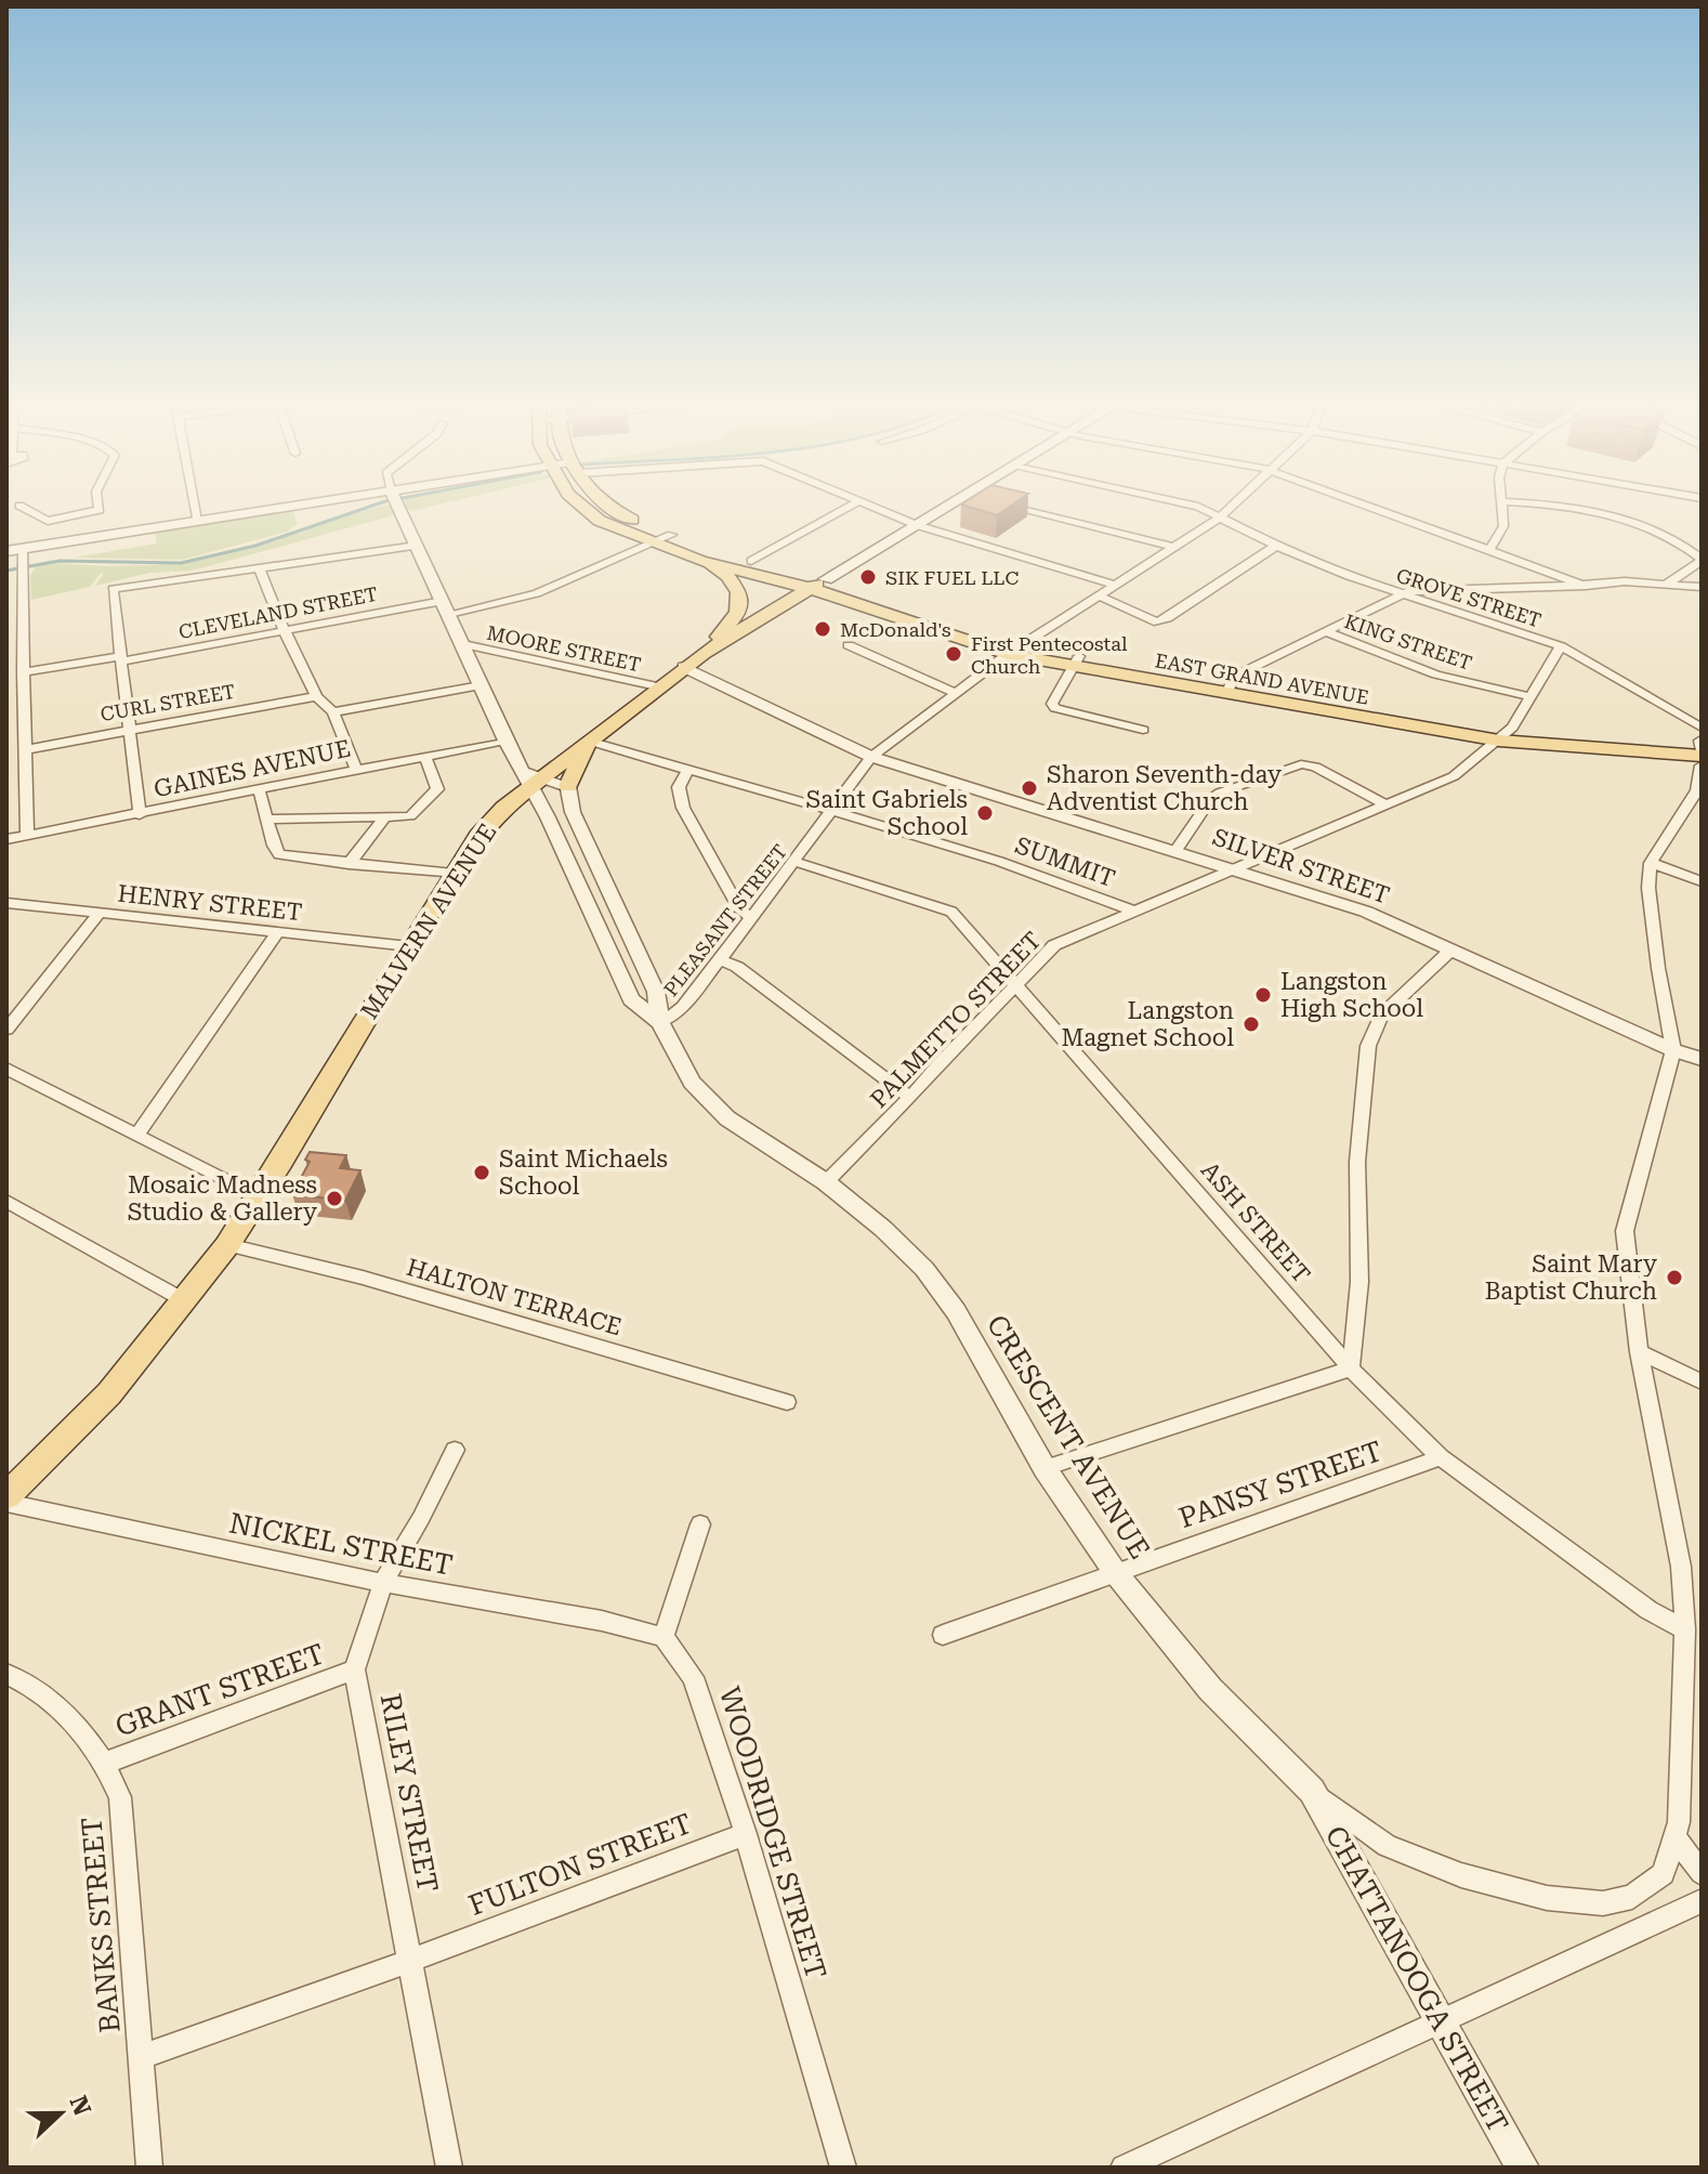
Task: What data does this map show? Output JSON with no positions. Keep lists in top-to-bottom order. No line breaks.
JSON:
{"streets":{"main road":["EAST GRAND AVENUE","MALVERN AVENUE"],"street":["GROVE STREET","CLEVELAND STREET","KING STREET","MOORE STREET","CURL STREET","GAINES AVENUE","SUMMIT","SILVER STREET","HENRY STREET","PLEASANT STREET","PALMETTO STREET","ASH STREET","HALTON TERRACE","CRESCENT AVENUE","PANSY STREET","NICKEL STREET","GRANT STREET","RILEY STREET","WOODRIDGE STREET","FULTON STREET","BANKS STREET","CHATTANOOGA STREET"]},"crossings":[["GROVE STREET","EAST GRAND AVENUE"],["GROVE STREET","PLEASANT STREET"],["GROVE STREET","PALMETTO STREET"],["CLEVELAND STREET","EAST GRAND AVENUE"],["CLEVELAND STREET","CRESCENT AVENUE"],["KING STREET","PALMETTO STREET"],["MOORE STREET","MALVERN AVENUE"],["MOORE STREET","CRESCENT AVENUE"],["EAST GRAND AVENUE","PLEASANT STREET"],["EAST GRAND AVENUE","MALVERN AVENUE"],["EAST GRAND AVENUE","PALMETTO STREET"],["GAINES AVENUE","CRESCENT AVENUE"],["SUMMIT","PLEASANT STREET"],["SUMMIT","MALVERN AVENUE"],["SUMMIT","PALMETTO STREET"],["SILVER STREET","PLEASANT STREET"],["SILVER STREET","MALVERN AVENUE"],["SILVER STREET","PALMETTO STREET"],["SILVER STREET","CRESCENT AVENUE"],["HENRY STREET","MALVERN AVENUE"],["PLEASANT STREET","ASH STREET"],["PLEASANT STREET","CRESCENT AVENUE"],["MALVERN AVENUE","HALTON TERRACE"],["MALVERN AVENUE","CRESCENT AVENUE"],["PALMETTO STREET","ASH STREET"],["PALMETTO STREET","CRESCENT AVENUE"],["ASH STREET","CRESCENT AVENUE"],["ASH STREET","PANSY STREET"],["CRESCENT AVENUE","PANSY STREET"],["CRESCENT AVENUE","CHATTANOOGA STREET"],["NICKEL STREET","RILEY STREET"],["NICKEL STREET","WOODRIDGE STREET"],["GRANT STREET","RILEY STREET"],["GRANT STREET","BANKS STREET"],["RILEY STREET","FULTON STREET"],["WOODRIDGE STREET","FULTON STREET"],["FULTON STREET","BANKS STREET"]],"places":["SIK FUEL LLC","McDonald's","First Pentecostal Church","Sharon Seventh-day Adventist Church","Saint Gabriels School","Langston High School","Langston Magnet School","Saint Michaels School","Mosaic Madness Studio & Gallery","Saint Mary Baptist Church"],"north":"right"}
